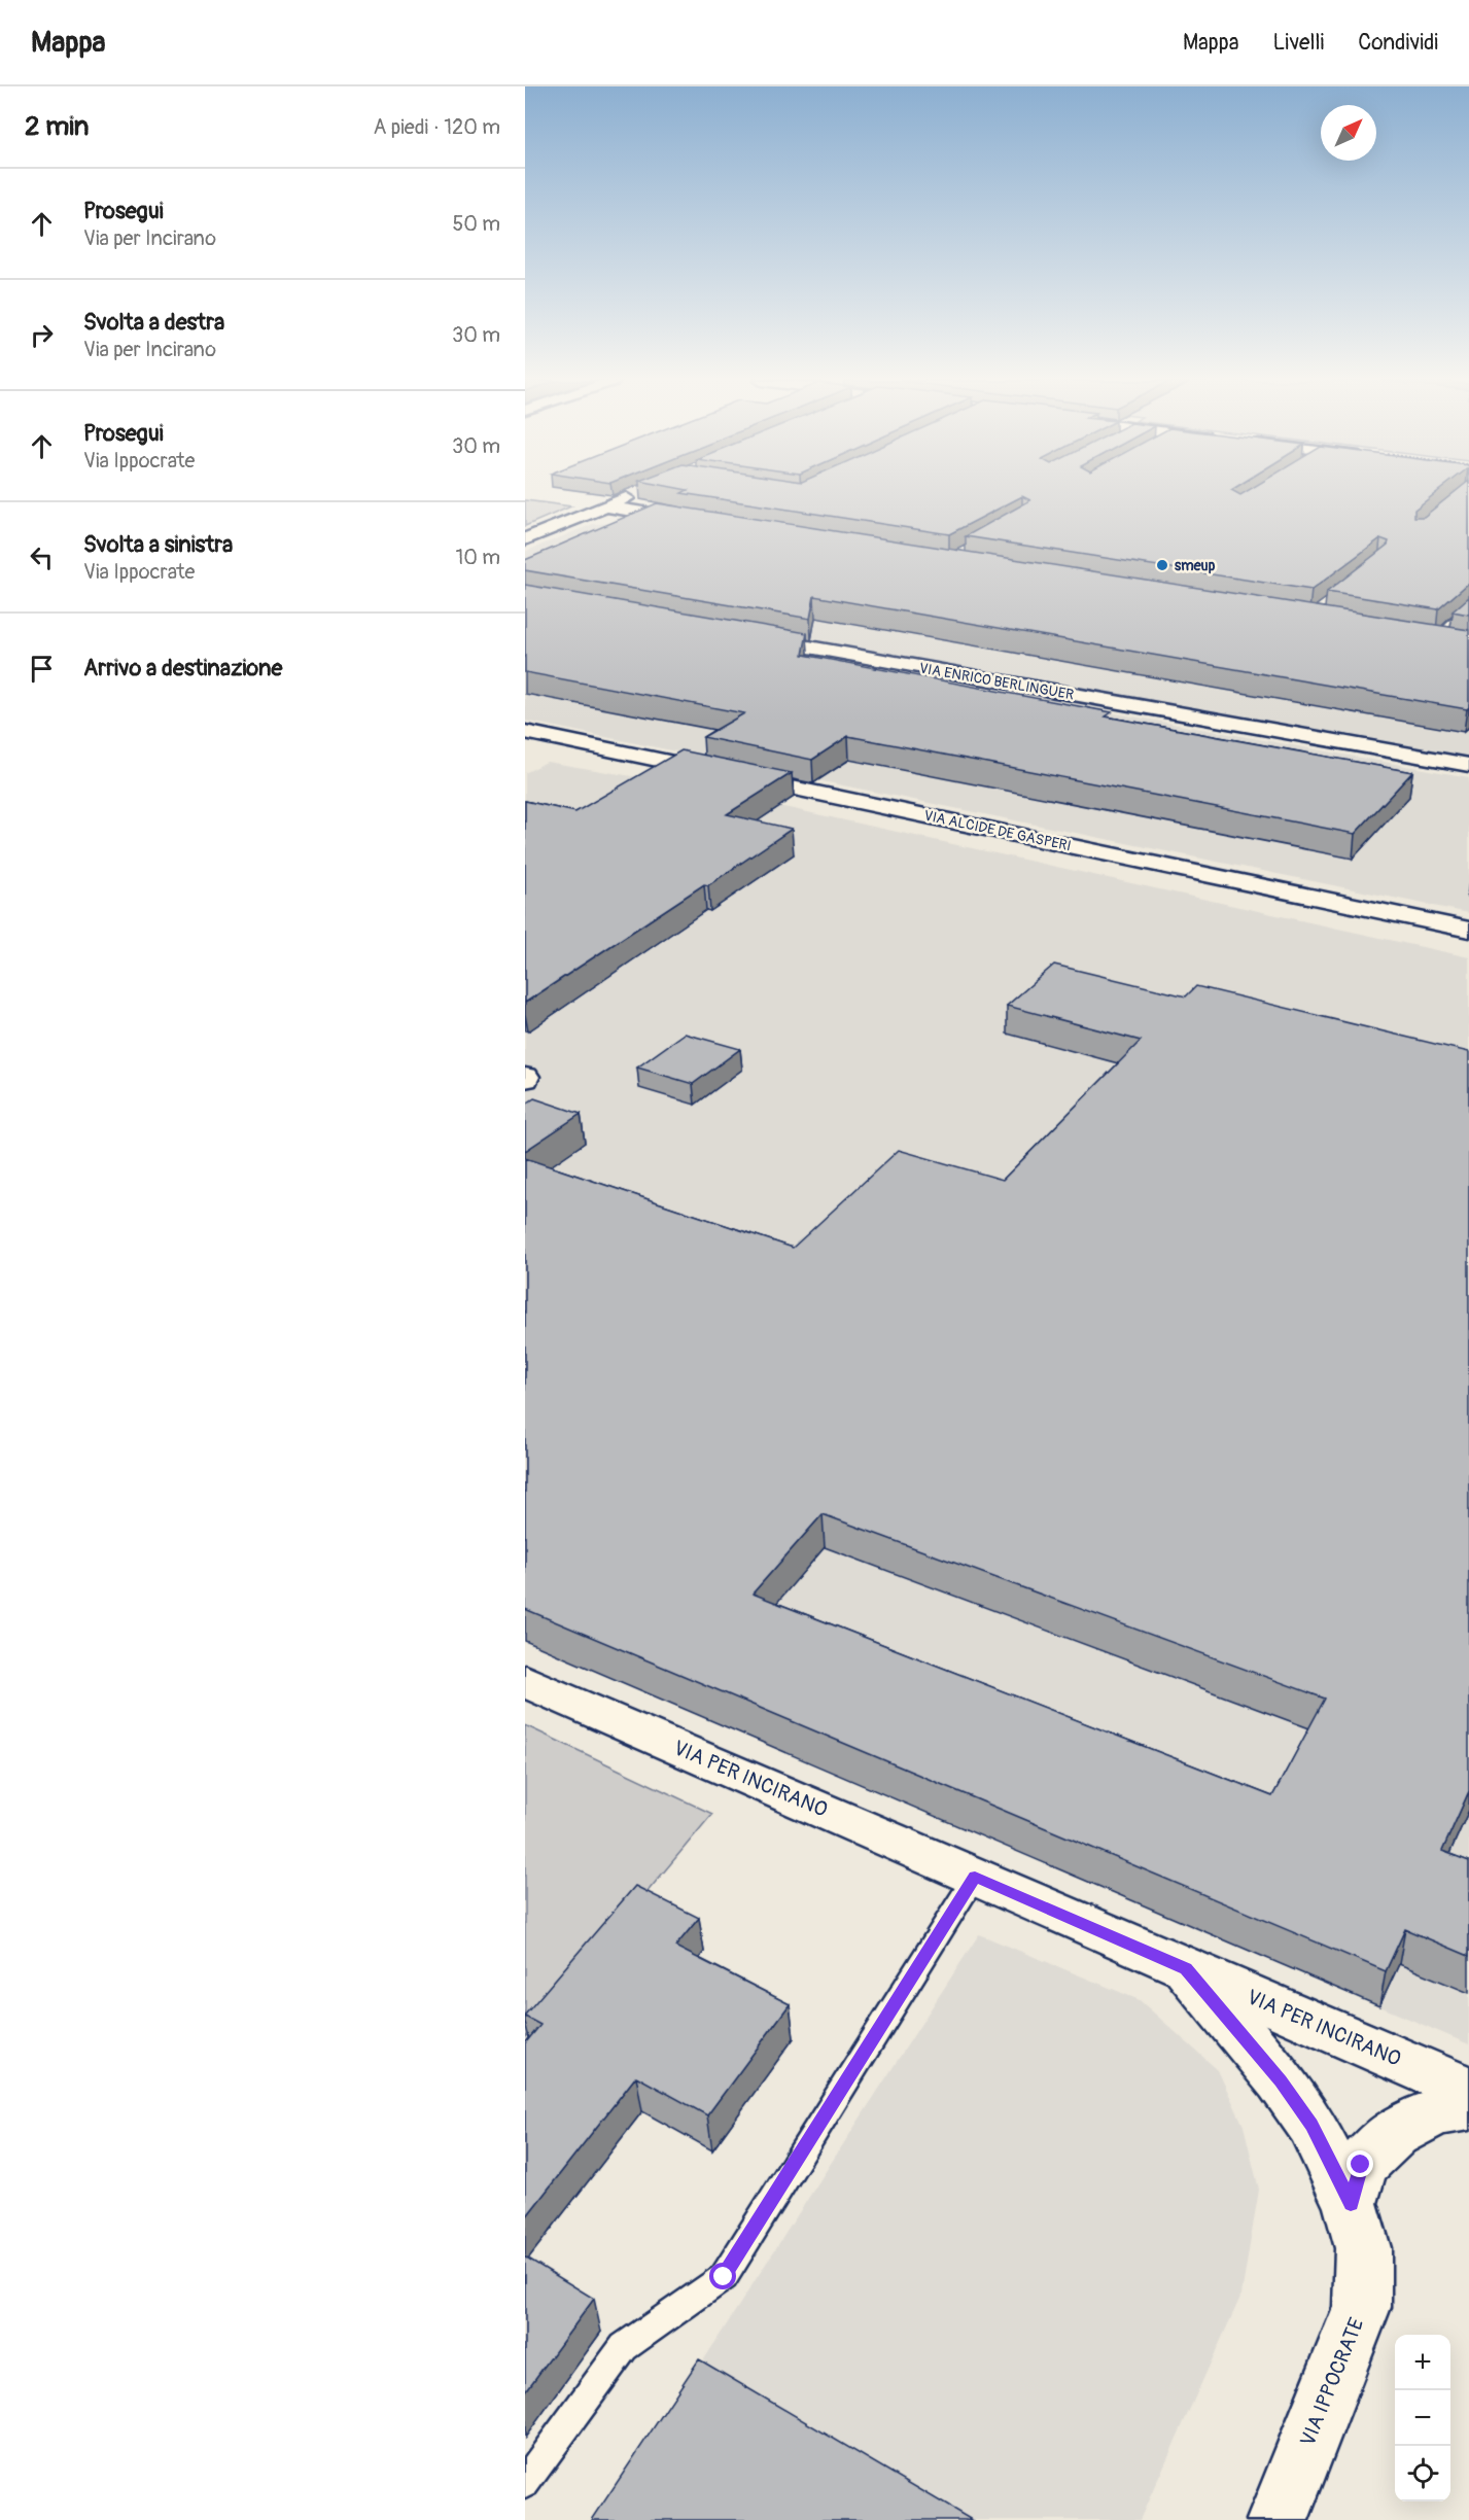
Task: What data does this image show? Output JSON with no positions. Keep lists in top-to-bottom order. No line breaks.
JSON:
{"streets":{"street":["VIA ENRICO BERLINGUER","VIA ALCIDE DE GASPERI","VIA PER INCIRANO","VIA IPPOCRATE"]},"crossings":[["VIA PER INCIRANO","VIA IPPOCRATE"]],"places":["smeup"],"north":"top right","page":{"header":"Mappa","nav":["Mappa","Livelli","Condividi"],"heading":["2 min","A piedi · 120 m"],"list":[["Prosegui","Via per Incirano","50 m"],["Svolta a destra","Via per Incirano","30 m"],["Prosegui","Via Ippocrate","30 m"],["Svolta a sinistra","Via Ippocrate","10 m"],"Arrivo a destinazione"],"map_buttons":["+","−"]}}
